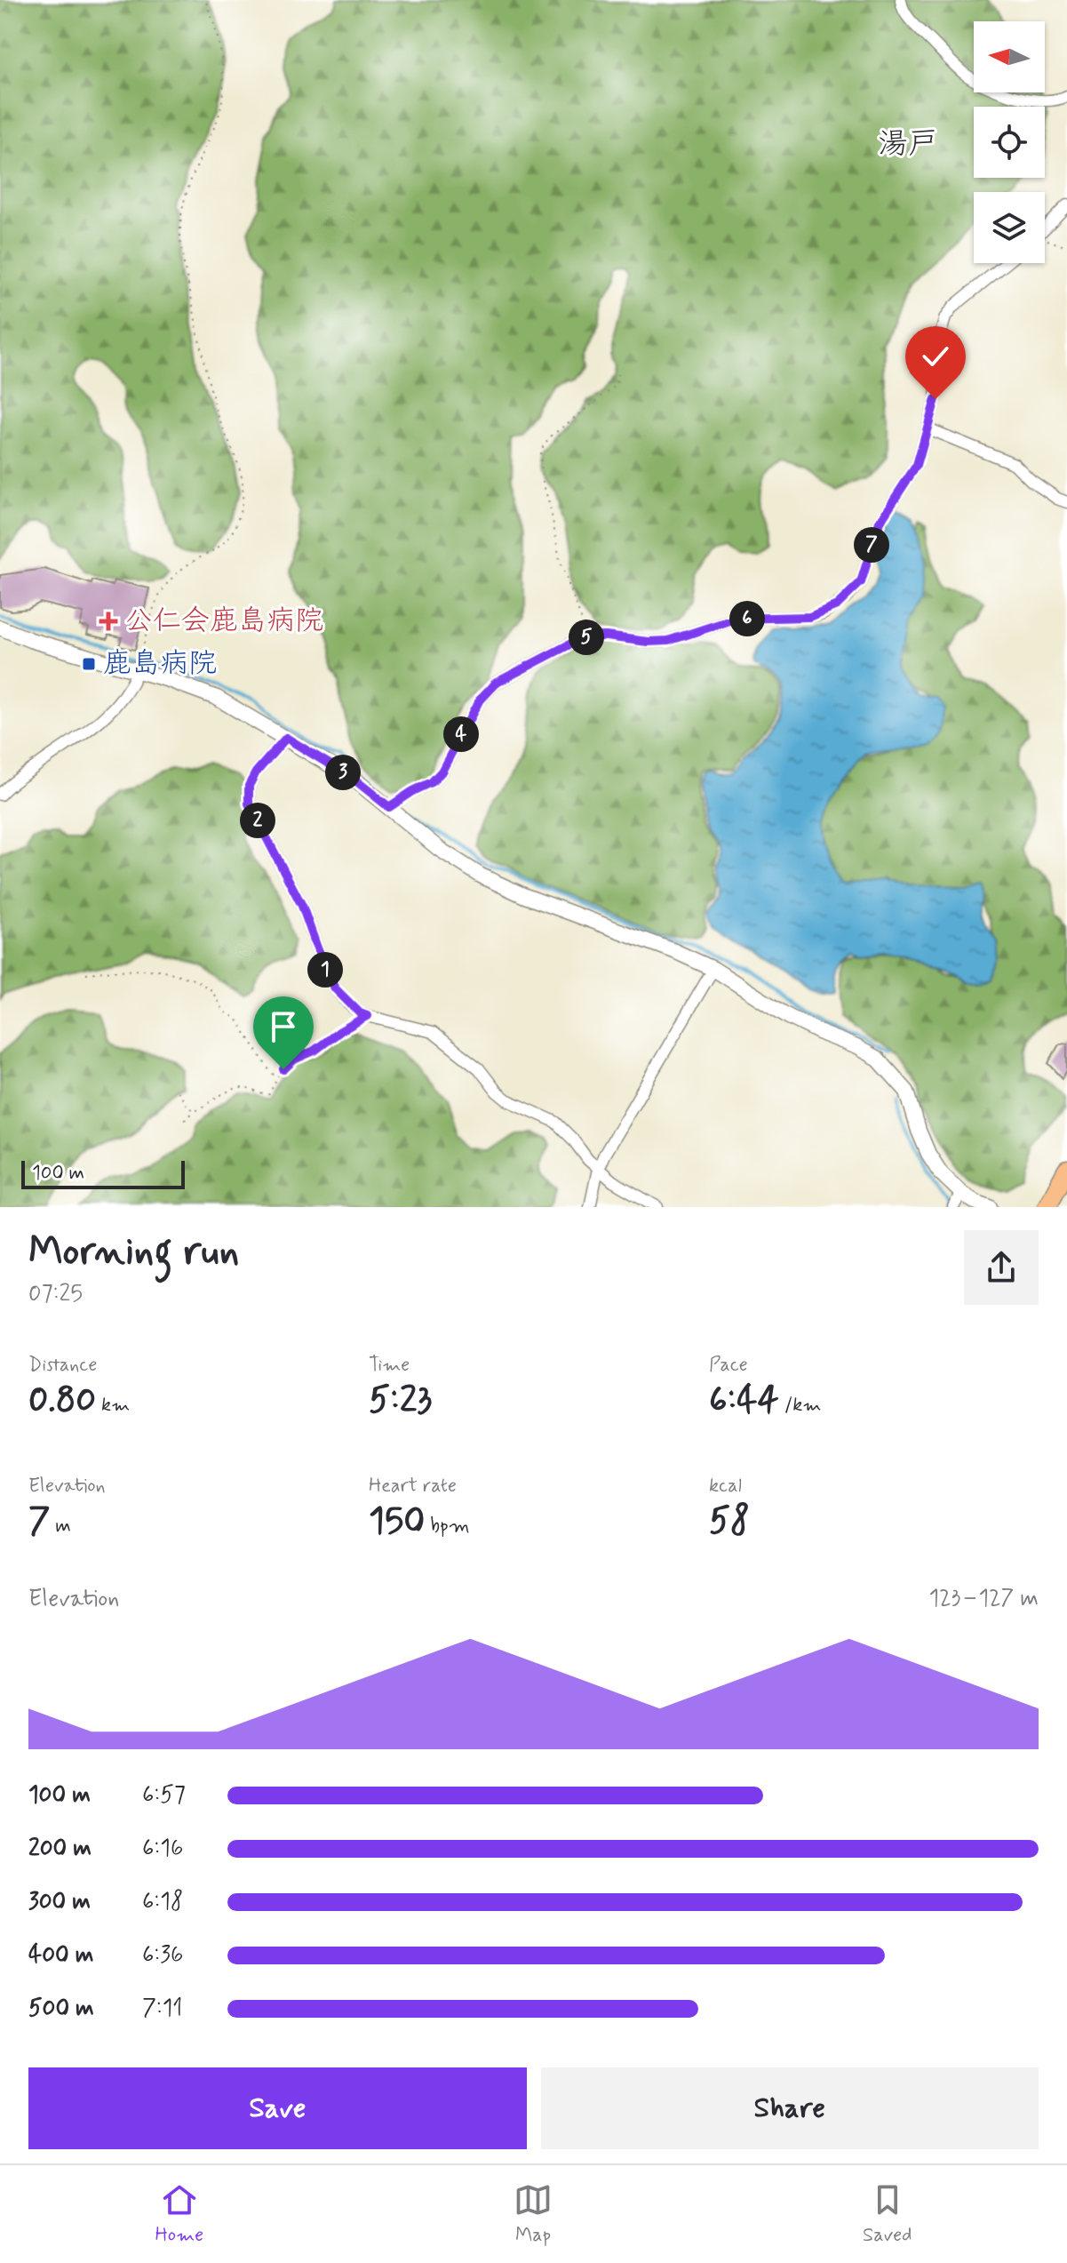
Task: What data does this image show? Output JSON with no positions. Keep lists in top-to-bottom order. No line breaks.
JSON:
{"districts":["湯戸"],"places":{"health":["公仁会鹿島病院"],"transit":["鹿島病院"]},"scale_bar":"100 m","north":"left","page":{"pins":["7","6","5","4","3","2","1"],"scale":"100 m","heading":["Morning run","07:25"],"stats":[["Distance","0.80 km"],["Time","5:23"],["Pace","6:44 /km"],["Elevation","7 m"],["Heart rate","150 bpm"],["kcal","58"]],"chart":["Elevation","123–127 m"],"list":[{"name":"100 m","note":"6:57"},{"name":"200 m","note":"6:16"},{"name":"300 m","note":"6:18"},{"name":"400 m","note":"6:36"},{"name":"500 m","note":"7:11"}],"buttons":["Save","Share"],"tabs":["Home","Map","Saved"]}}
